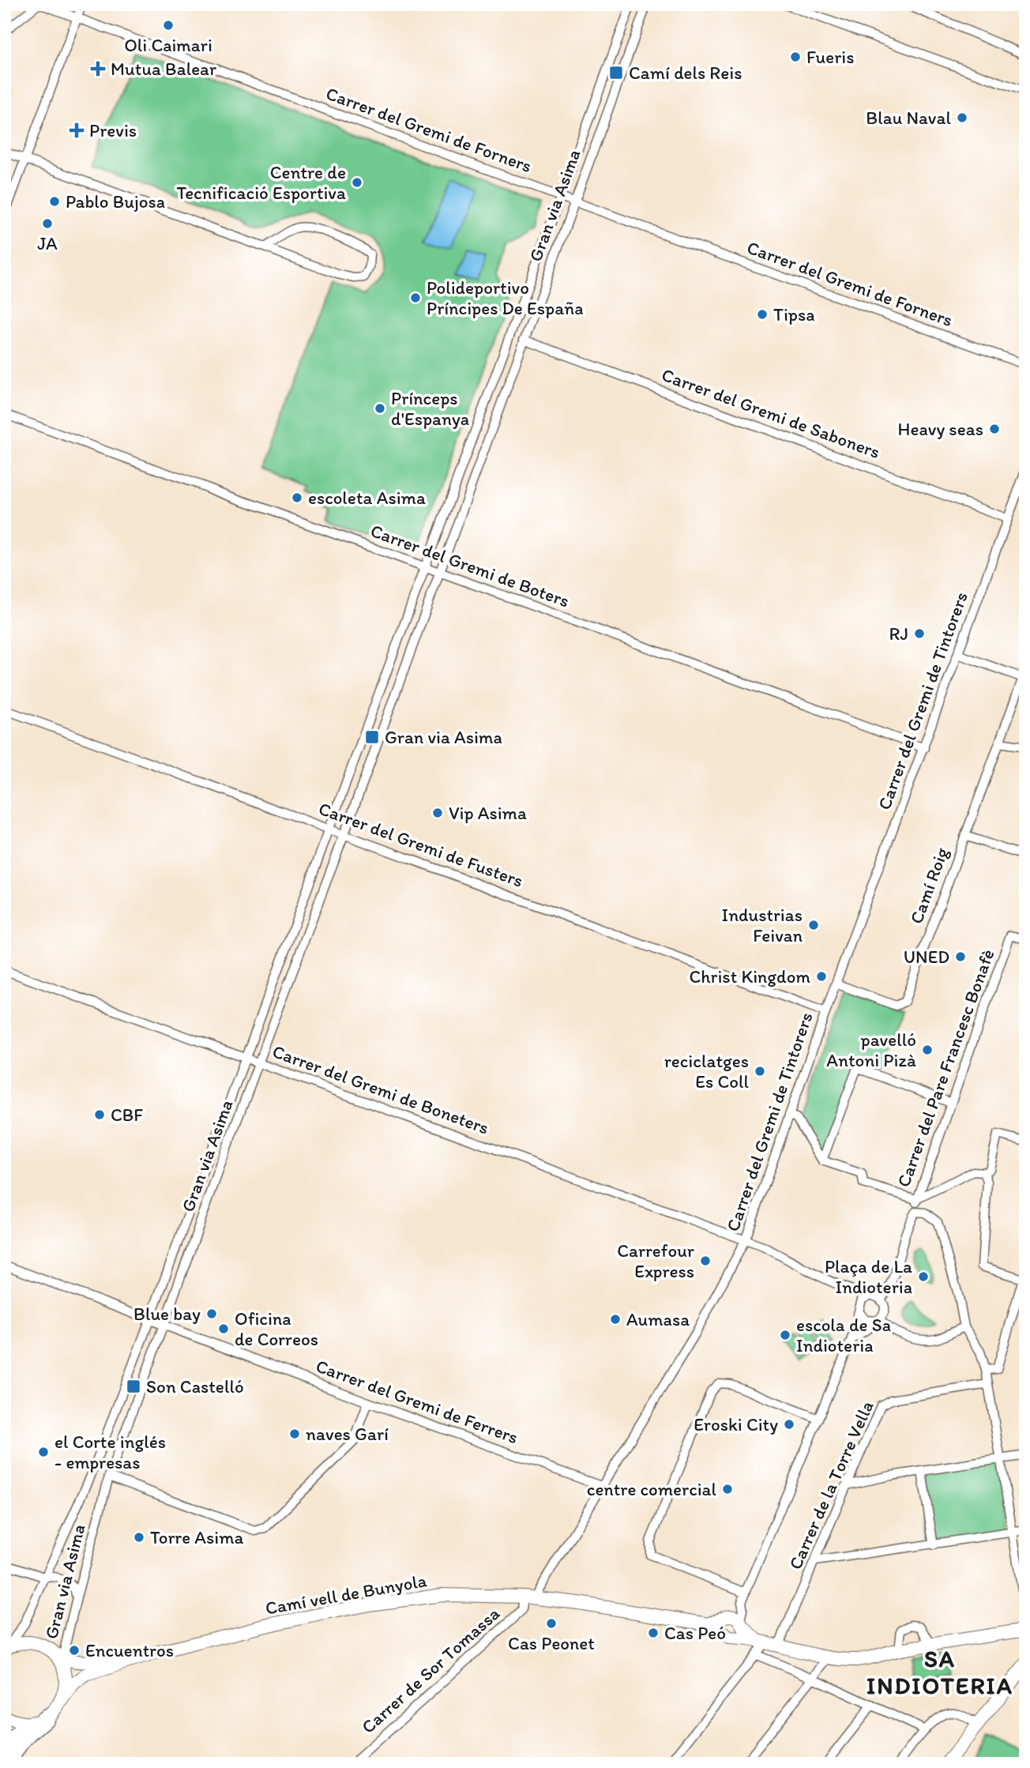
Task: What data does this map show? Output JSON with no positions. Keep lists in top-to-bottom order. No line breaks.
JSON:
{"streets":{"main road":["Camí vell de Bunyola"],"street":["Carrer del Gremi de Forners","Gran via Asima","Carrer del Gremi de Saboners","Carrer del Gremi de Boters","Carrer del Gremi de Tintorers","Carrer del Gremi de Fusters","Camí Roig","Carrer del Pare Francesc Bonafè","Carrer del Gremi de Boneters","Carrer del Gremi de Ferrers","Carrer de la Torre Vella","Carrer de Sor Tomassa"]},"crossings":[["Carrer del Gremi de Forners","Gran via Asima"],["Gran via Asima","Carrer del Gremi de Saboners"],["Gran via Asima","Carrer del Gremi de Boters"],["Gran via Asima","Carrer del Gremi de Fusters"],["Gran via Asima","Carrer del Gremi de Boneters"],["Gran via Asima","Carrer del Gremi de Ferrers"],["Carrer del Gremi de Saboners","Carrer del Gremi de Tintorers"],["Carrer del Gremi de Boters","Carrer del Gremi de Tintorers"],["Carrer del Gremi de Tintorers","Carrer del Gremi de Fusters"],["Carrer del Gremi de Tintorers","Camí Roig"],["Carrer del Gremi de Tintorers","Carrer del Gremi de Boneters"],["Carrer del Gremi de Tintorers","Carrer del Gremi de Ferrers"],["Carrer del Gremi de Tintorers","Camí vell de Bunyola"],["Carrer del Gremi de Tintorers","Carrer de Sor Tomassa"],["Camí vell de Bunyola","Carrer de Sor Tomassa"]],"districts":["SA INDIOTERIA"],"places":{"other":["Oli Caimari","Fueris","Blau Naval","Centre de Tecnificació Esportiva","Pablo Bujosa","JA","Polideportivo Príncipes De España","Tipsa","Prínceps d'Espanya","Heavy seas","escoleta Asima","RJ","Vip Asima","Industrias Feivan","UNED","Christ Kingdom","pavelló Antoni Pizà","reciclatges Es Coll","CBF","Carrefour Express","Plaça de La Indioteria","Blue bay","Aumasa","Oficina de Correos","escola de Sa Indioteria","Eroski City","naves Garí","el Corte inglés - empresas","centre comercial","Torre Asima","Cas Peonet","Cas Peó","Encuentros"],"health":["Mutua Balear","Previs"],"transit":["Camí dels Reis","Gran via Asima","Son Castelló"]}}
